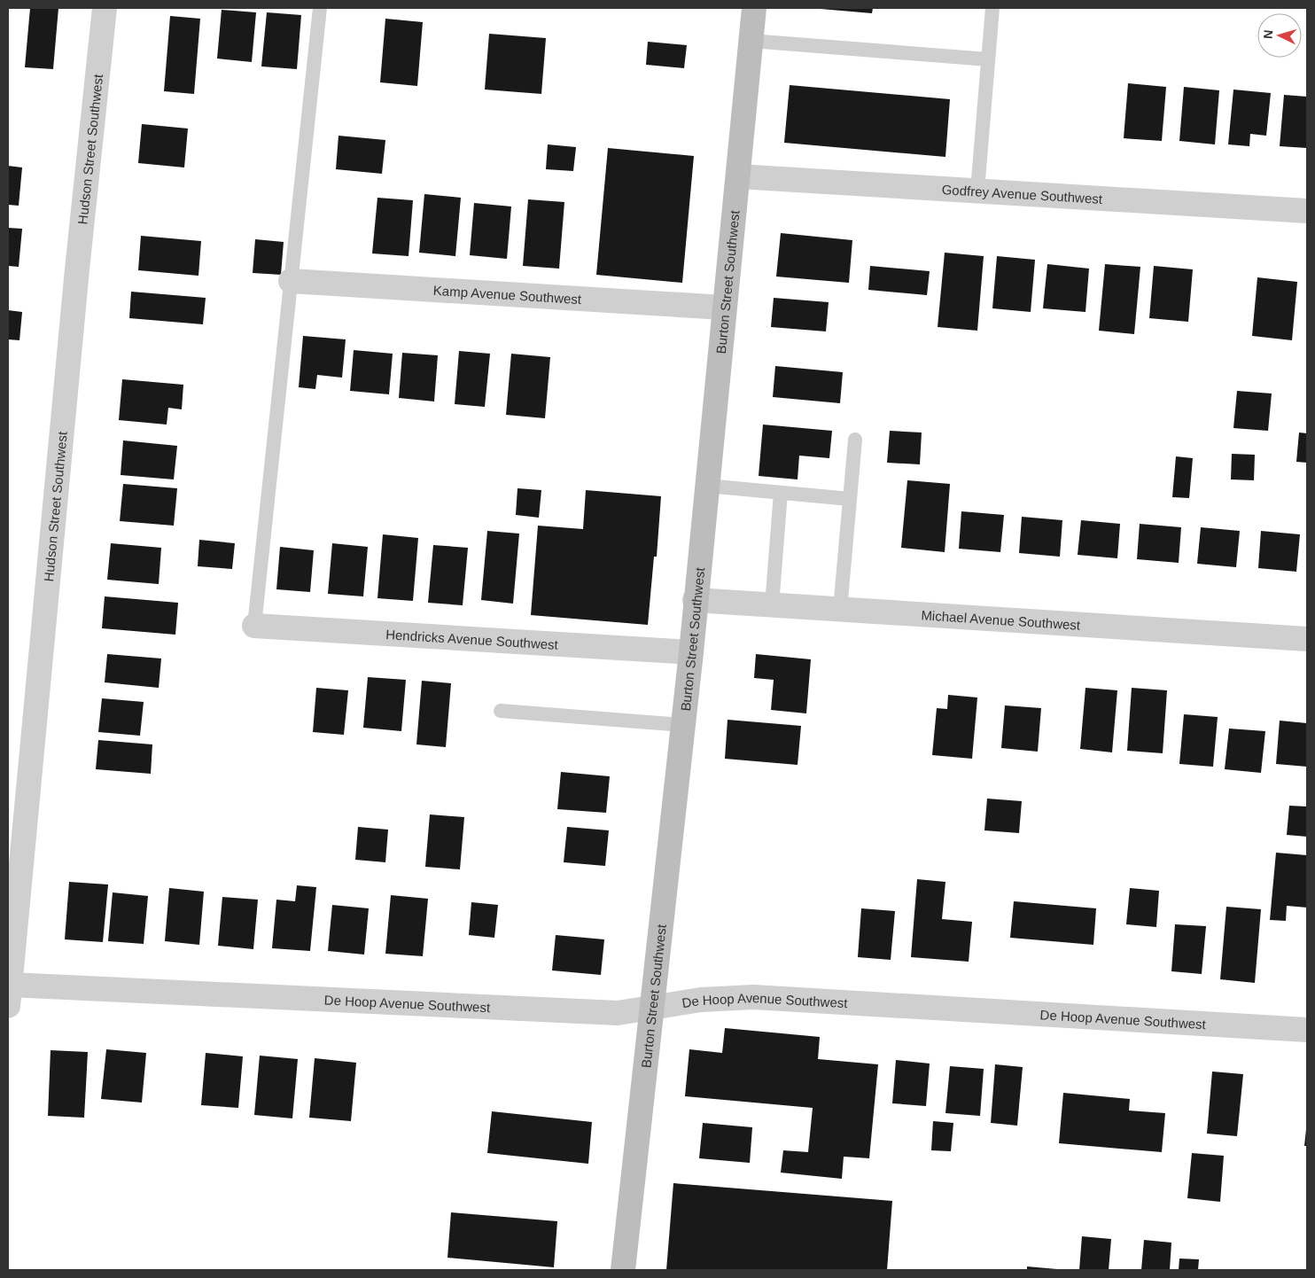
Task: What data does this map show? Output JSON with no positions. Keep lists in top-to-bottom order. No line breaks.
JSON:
{"streets":{"main road":["Burton Street Southwest"],"street":["Hudson Street Southwest","Godfrey Avenue Southwest","Kamp Avenue Southwest","Michael Avenue Southwest","Hendricks Avenue Southwest","De Hoop Avenue Southwest"]},"crossings":[["Hudson Street Southwest","De Hoop Avenue Southwest"],["Godfrey Avenue Southwest","Burton Street Southwest"],["Burton Street Southwest","Kamp Avenue Southwest"],["Burton Street Southwest","Michael Avenue Southwest"],["Burton Street Southwest","Hendricks Avenue Southwest"],["Burton Street Southwest","De Hoop Avenue Southwest"]],"north":"left"}
